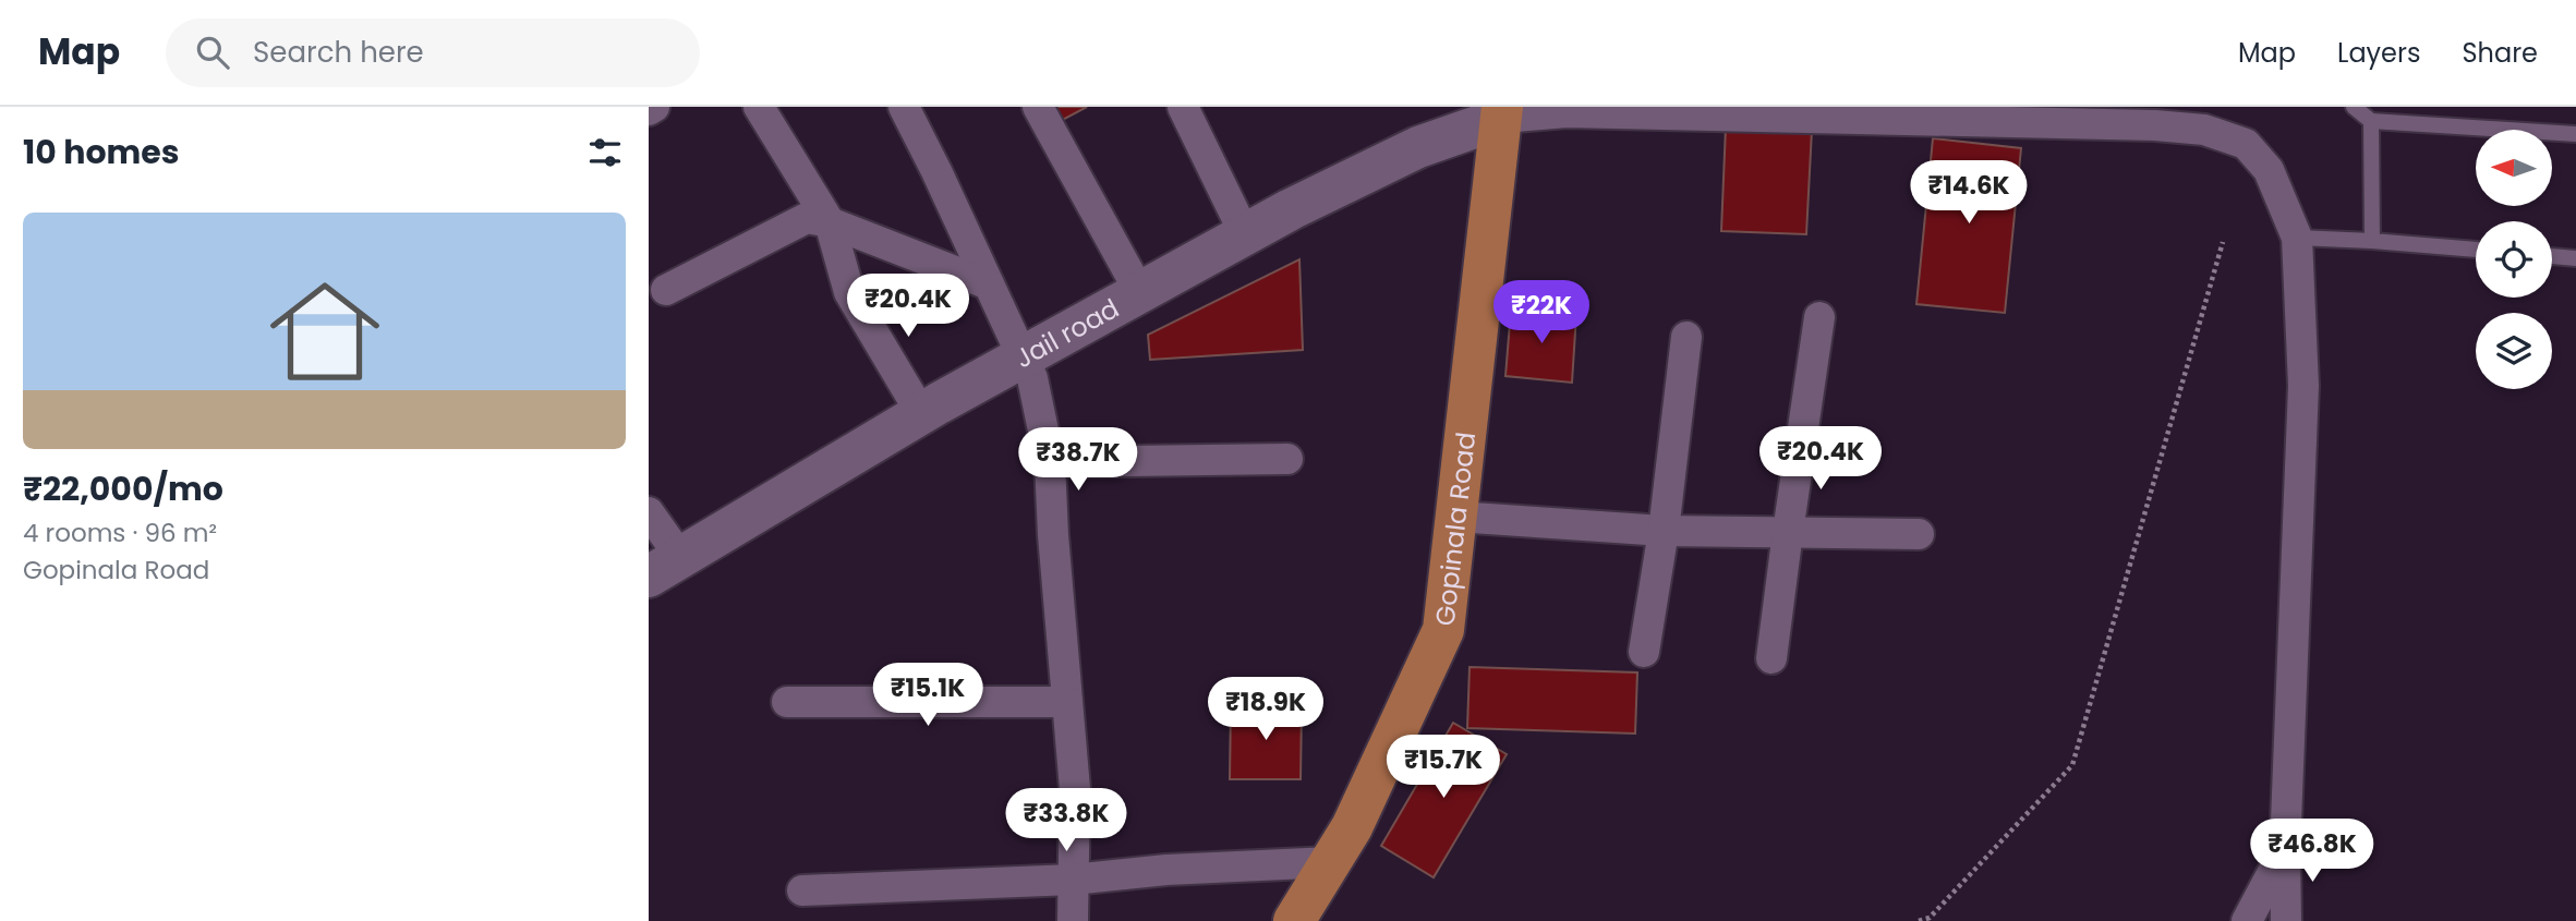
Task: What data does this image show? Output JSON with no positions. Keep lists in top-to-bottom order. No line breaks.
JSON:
{"streets":{"main road":["Gopinala Road"],"street":["Jail road"]},"crossings":[["Jail road","Gopinala Road"]],"north":"left","page":{"header":"Map","search":"Search here","nav":["Map","Layers","Share"],"heading":"10 homes","price":["₹14.6K","₹20.4K","₹22K","₹20.4K","₹38.7K","₹15.1K","₹18.9K","₹15.7K","₹33.8K","₹46.8K"],"list":[{"name":"₹22,000/mo","note":"4 rooms · 96 m² · Gopinala Road"}]}}
